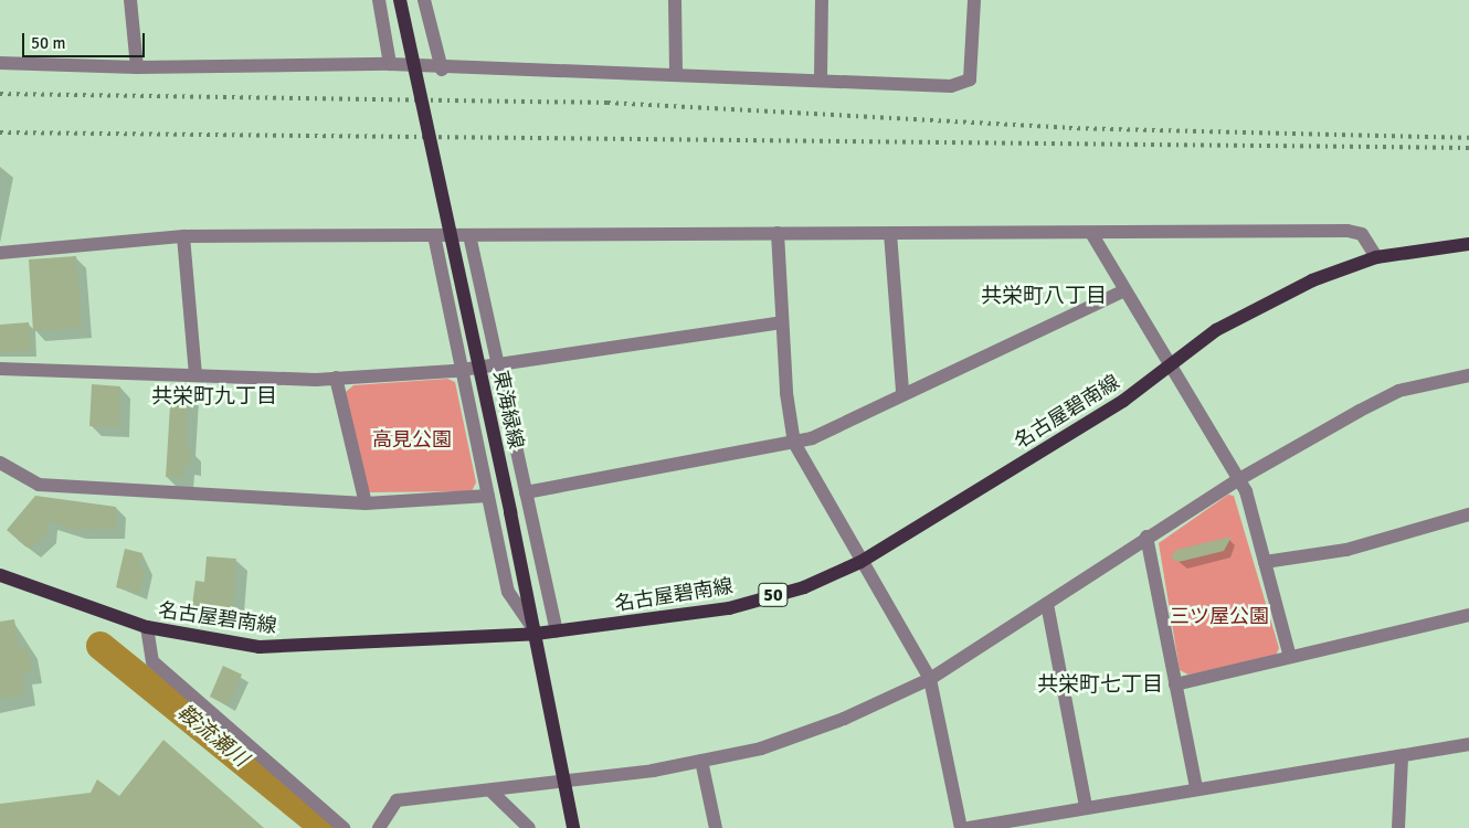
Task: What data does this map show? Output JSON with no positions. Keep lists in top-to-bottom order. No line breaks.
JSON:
{"streets":{"main road":["東海緑線","名古屋碧南線","50"]},"crossings":[["東海緑線","名古屋碧南線"]],"districts":["共栄町八丁目","共栄町九丁目","共栄町七丁目"],"water":["鞍流瀬川"],"parks":["高見公園","三ツ屋公園"],"scale_bar":"50 m"}
